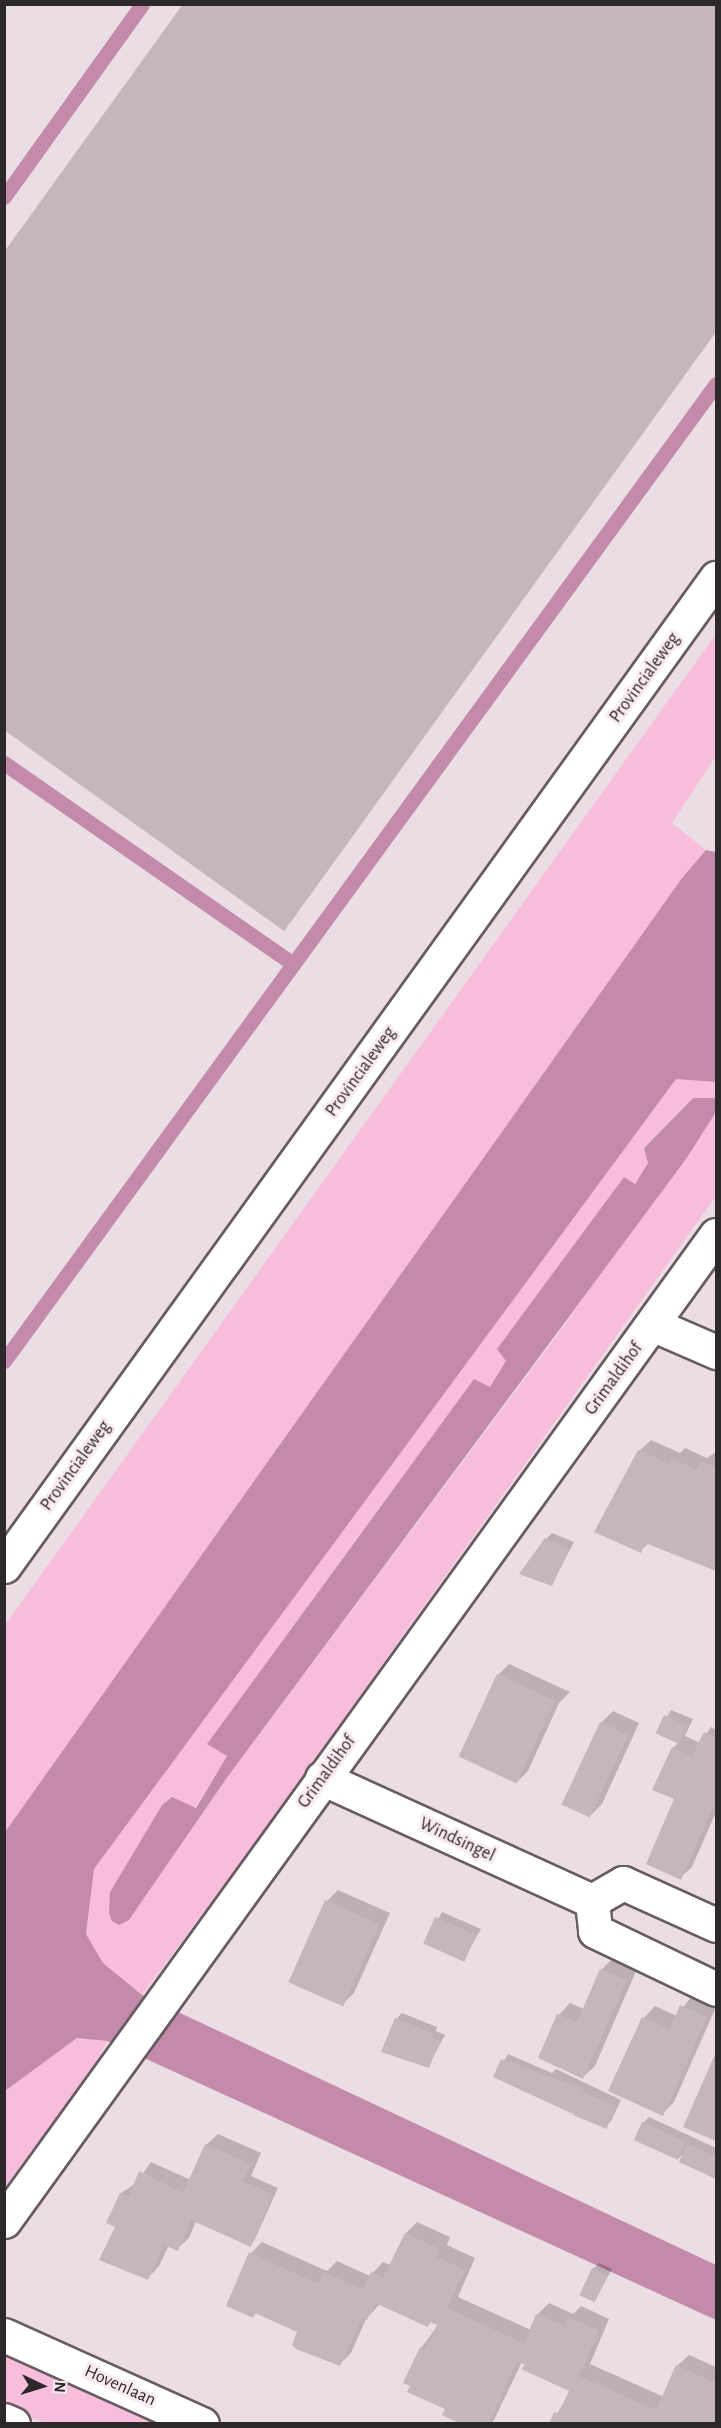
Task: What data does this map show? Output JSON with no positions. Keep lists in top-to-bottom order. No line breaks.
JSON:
{"streets":{"street":["Provincialeweg","Grimaldihof","Windsingel","Hovenlaan"]},"crossings":[["Grimaldihof","Windsingel"]],"north":"right"}
